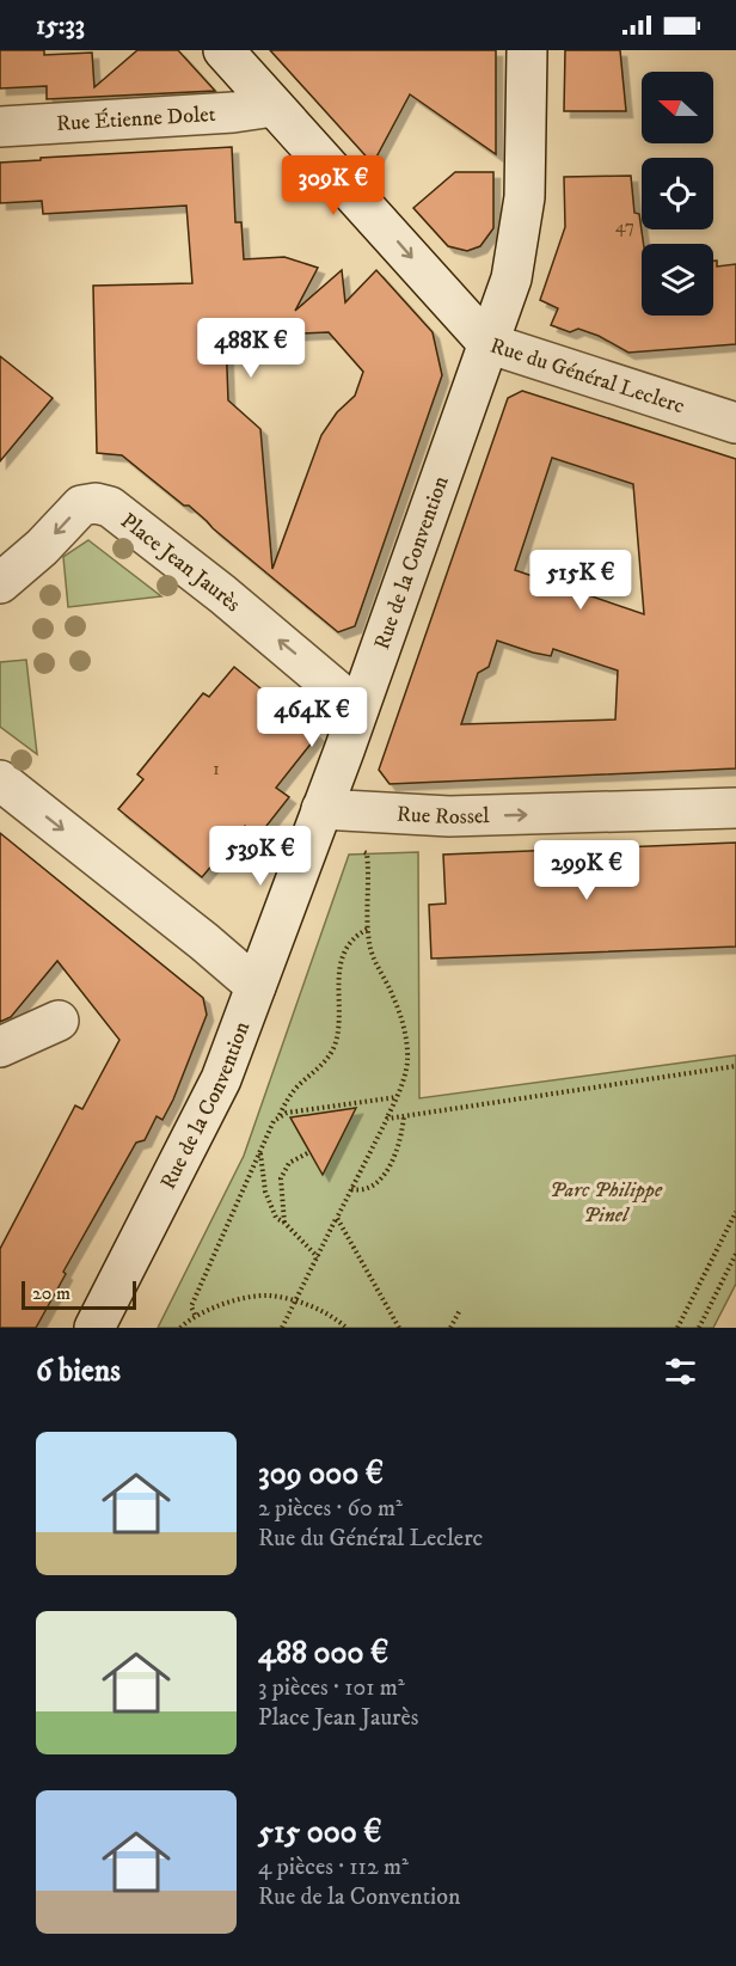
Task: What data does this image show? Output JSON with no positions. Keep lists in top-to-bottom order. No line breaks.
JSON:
{"streets":{"street":["Rue Étienne Dolet","Rue du Général Leclerc","Place Jean Jaurès","Rue de la Convention","Rue Rossel"]},"crossings":[["Rue Étienne Dolet","Rue du Général Leclerc"],["Rue du Général Leclerc","Rue de la Convention"],["Place Jean Jaurès","Rue de la Convention"],["Rue de la Convention","Rue Rossel"]],"one_way":["Rue du Général Leclerc","Place Jean Jaurès","Rue Rossel"],"parks":["Parc Philippe Pinel"],"house_numbers":["47","1"],"scale_bar":"20 m","north":"left","page":{"status":"15:33","price":["309K €","488K €","515K €","464K €","539K €","299K €"],"scale":"20 m","heading":"6 biens","list":[{"name":"309 000 €","note":"2 pièces · 60 m² · Rue du Général Leclerc"},{"name":"488 000 €","note":"3 pièces · 101 m² · Place Jean Jaurès"},{"name":"515 000 €","note":"4 pièces · 112 m² · Rue de la Convention"}]}}
